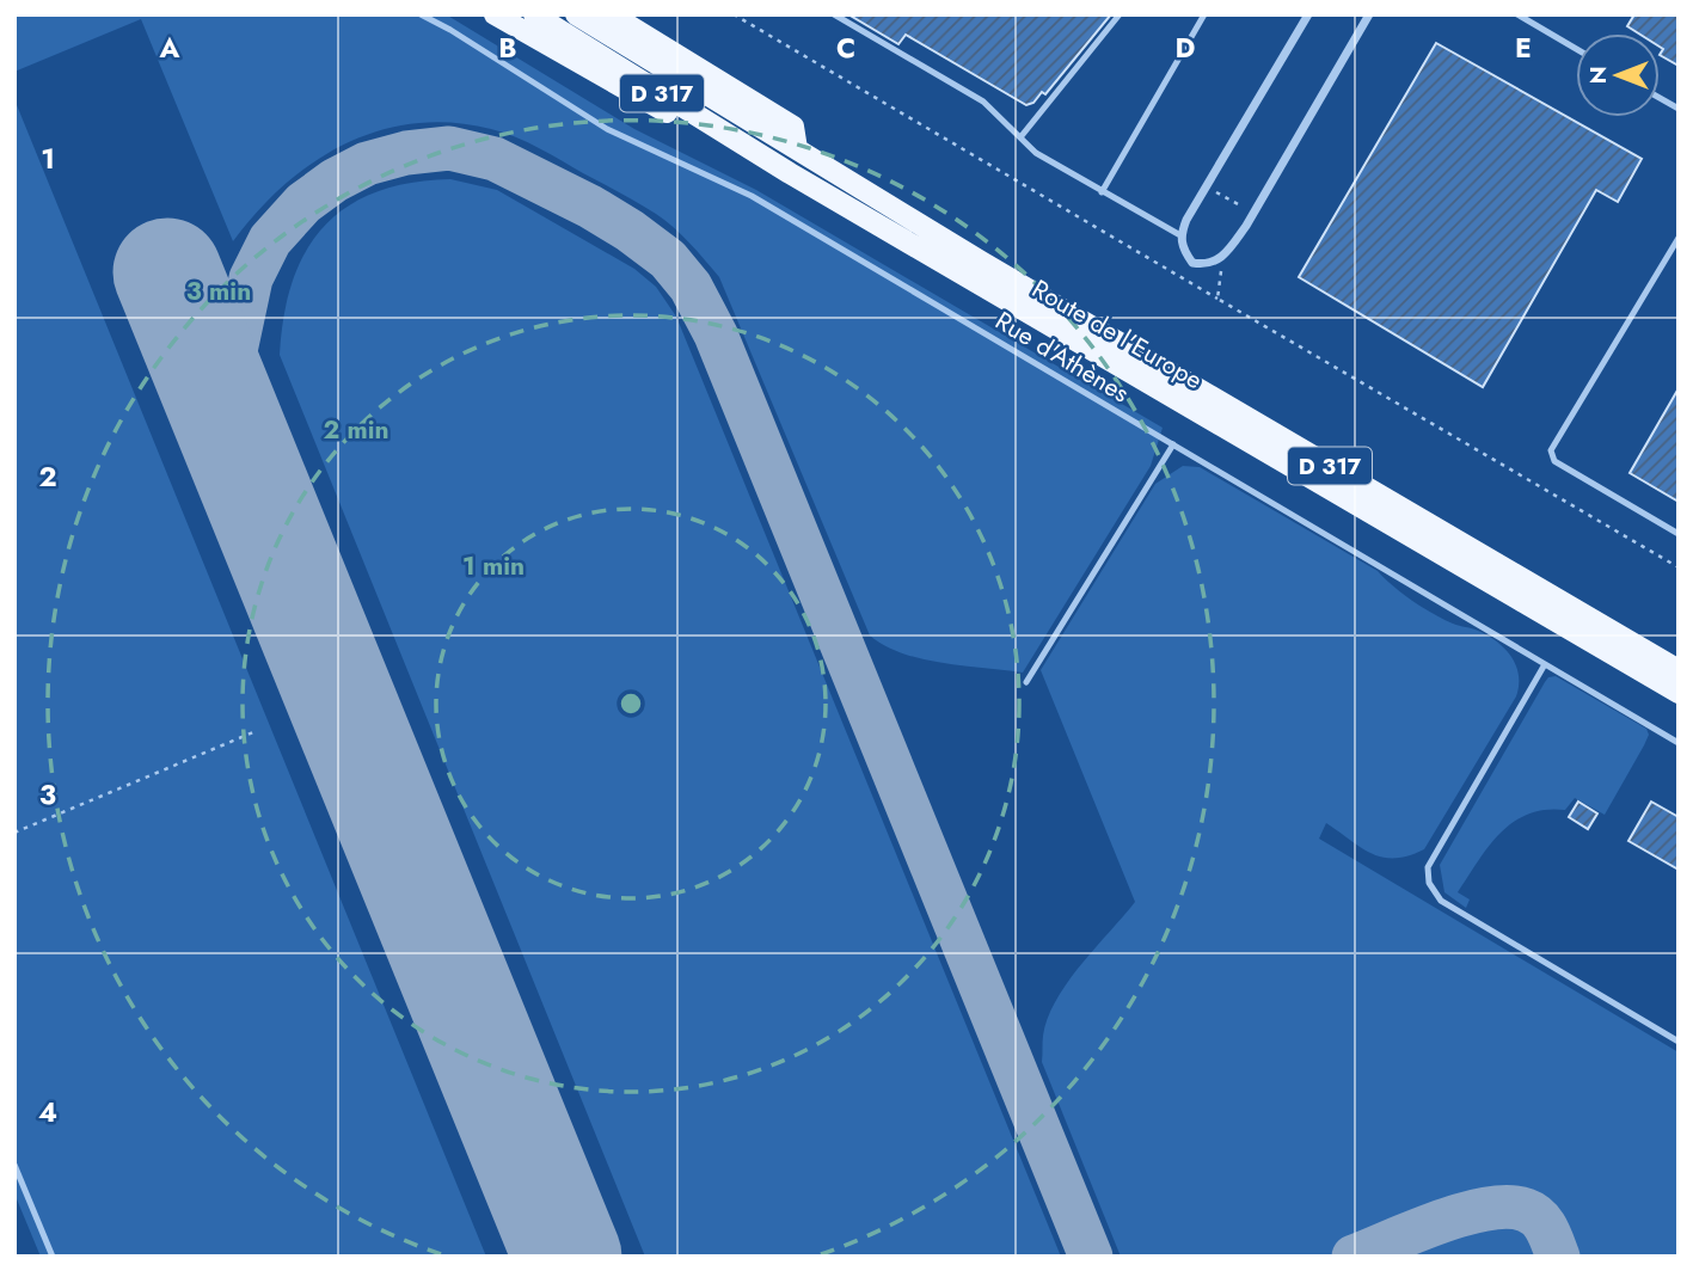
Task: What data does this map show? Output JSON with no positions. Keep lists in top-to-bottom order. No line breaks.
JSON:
{"streets":{"main road":["D 317","Route de l'Europe"],"lane":["Rue d'Athènes"]},"north":"left","grid":{"columns":["A","B","C","D","E"],"rows":["1","2","3","4"]},"rings":["3 min","2 min","1 min"]}
